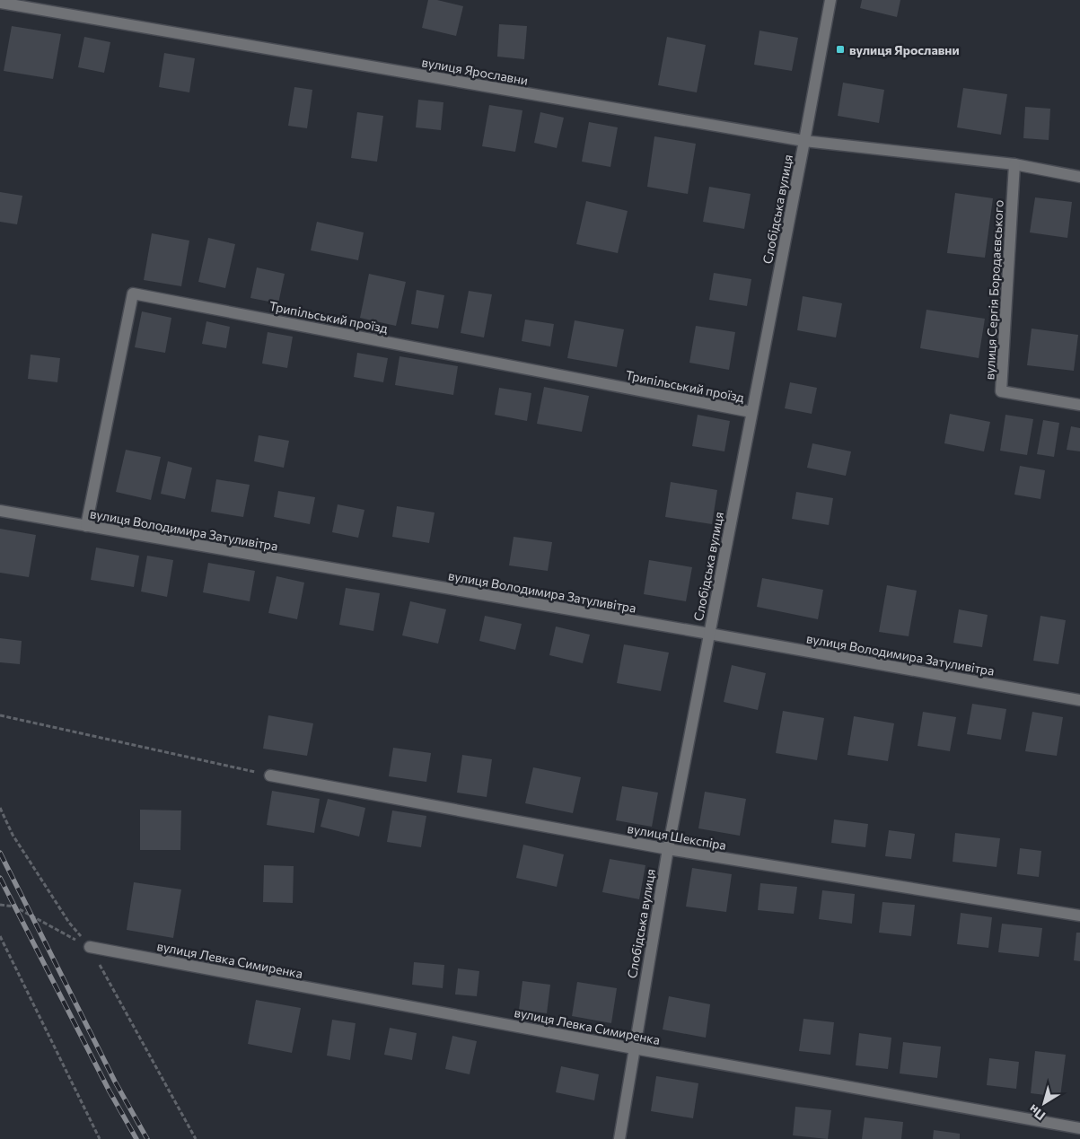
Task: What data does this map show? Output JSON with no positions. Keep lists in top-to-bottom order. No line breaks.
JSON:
{"streets":{"street":["вулиця Ярославни","Слобідська вулиця","вулиця Сергія Бородаєвського","Трипільський проїзд","вулиця Володимира Затуливітра","вулиця Шекспіра","вулиця Левка Симиренка"]},"crossings":[["вулиця Ярославни","Слобідська вулиця"],["вулиця Ярославни","вулиця Сергія Бородаєвського"],["Слобідська вулиця","Трипільський проїзд"],["Слобідська вулиця","вулиця Володимира Затуливітра"],["Слобідська вулиця","вулиця Шекспіра"],["Слобідська вулиця","вулиця Левка Симиренка"],["Трипільський проїзд","вулиця Володимира Затуливітра"]],"places":{"transit":["вулиця Ярославни"]},"north":"bottom left"}
